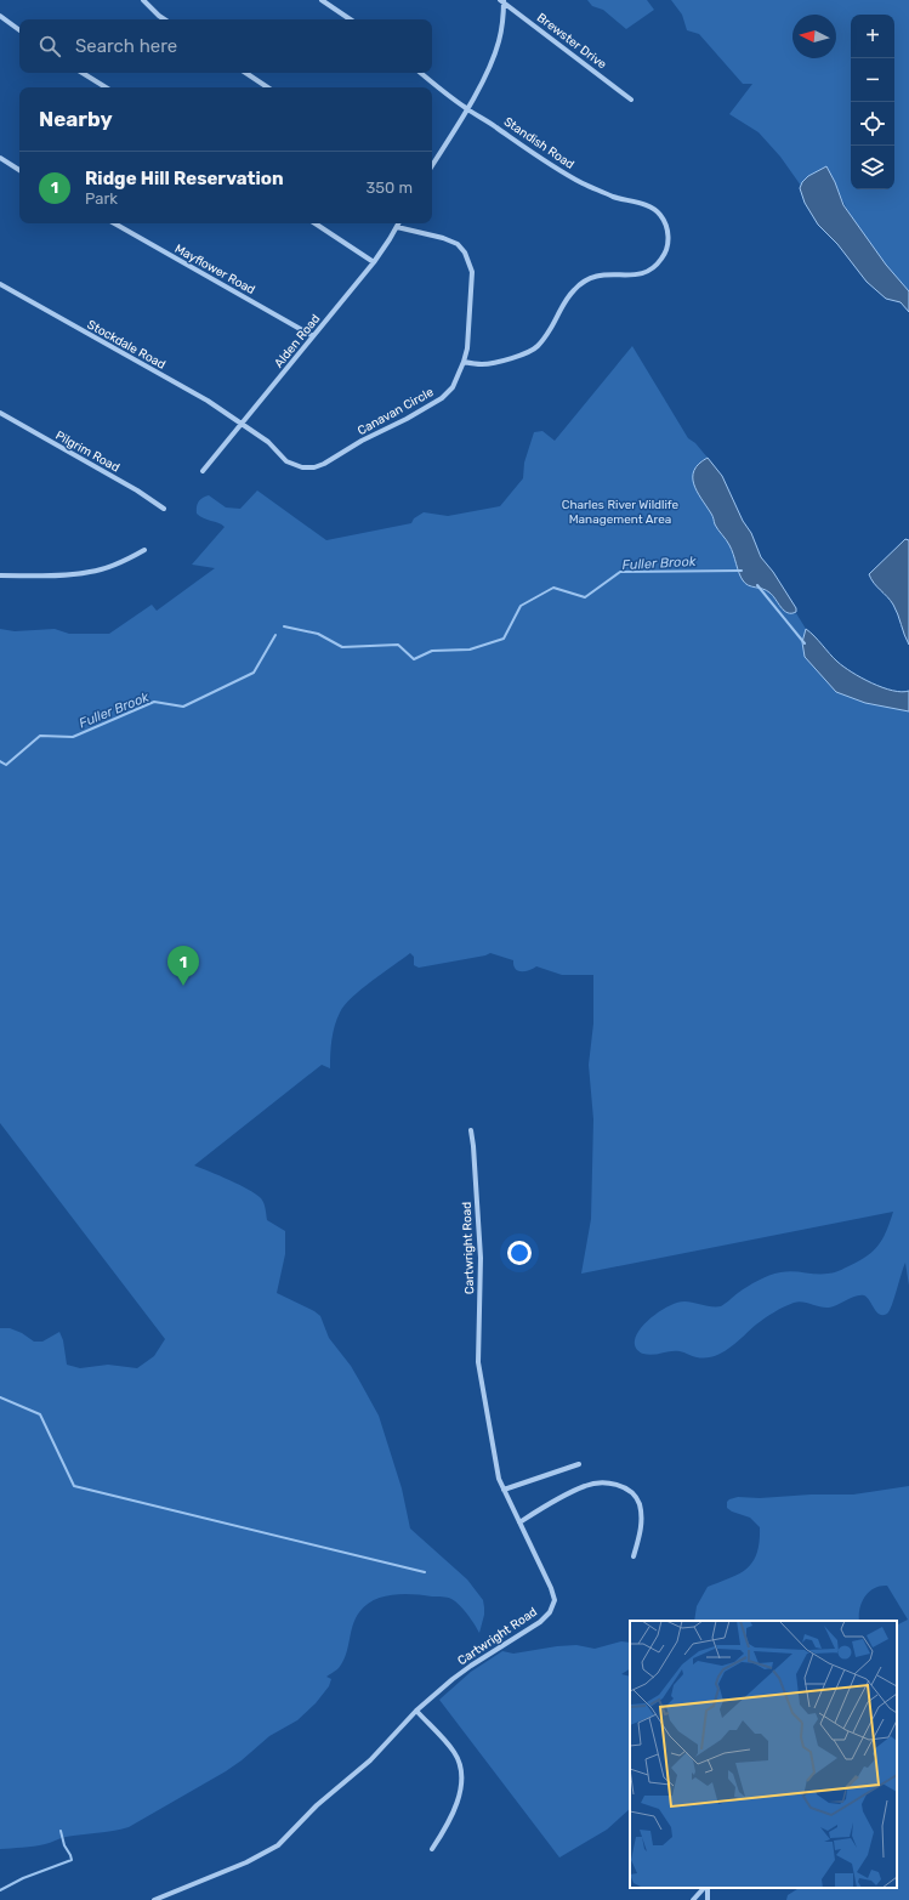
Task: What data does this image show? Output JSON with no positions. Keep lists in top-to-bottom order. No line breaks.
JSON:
{"streets":{"street":["Brewster Drive","Standish Road","Mayflower Road","Alden Road","Stockdale Road","Canavan Circle","Pilgrim Road","Cartwright Road"]},"crossings":[["Standish Road","Canavan Circle"],["Mayflower Road","Alden Road"],["Alden Road","Stockdale Road"],["Alden Road","Canavan Circle"],["Stockdale Road","Canavan Circle"]],"water":["Fuller Brook"],"parks":["Charles River Wildlife Management Area"],"north":"left","page":{"map_buttons":["+","−"],"search":"Search here","heading":"Nearby","list":[{"mark":"1","name":"Ridge Hill Reservation","note":"Park","value":"350 m"}],"pins":"1"}}
